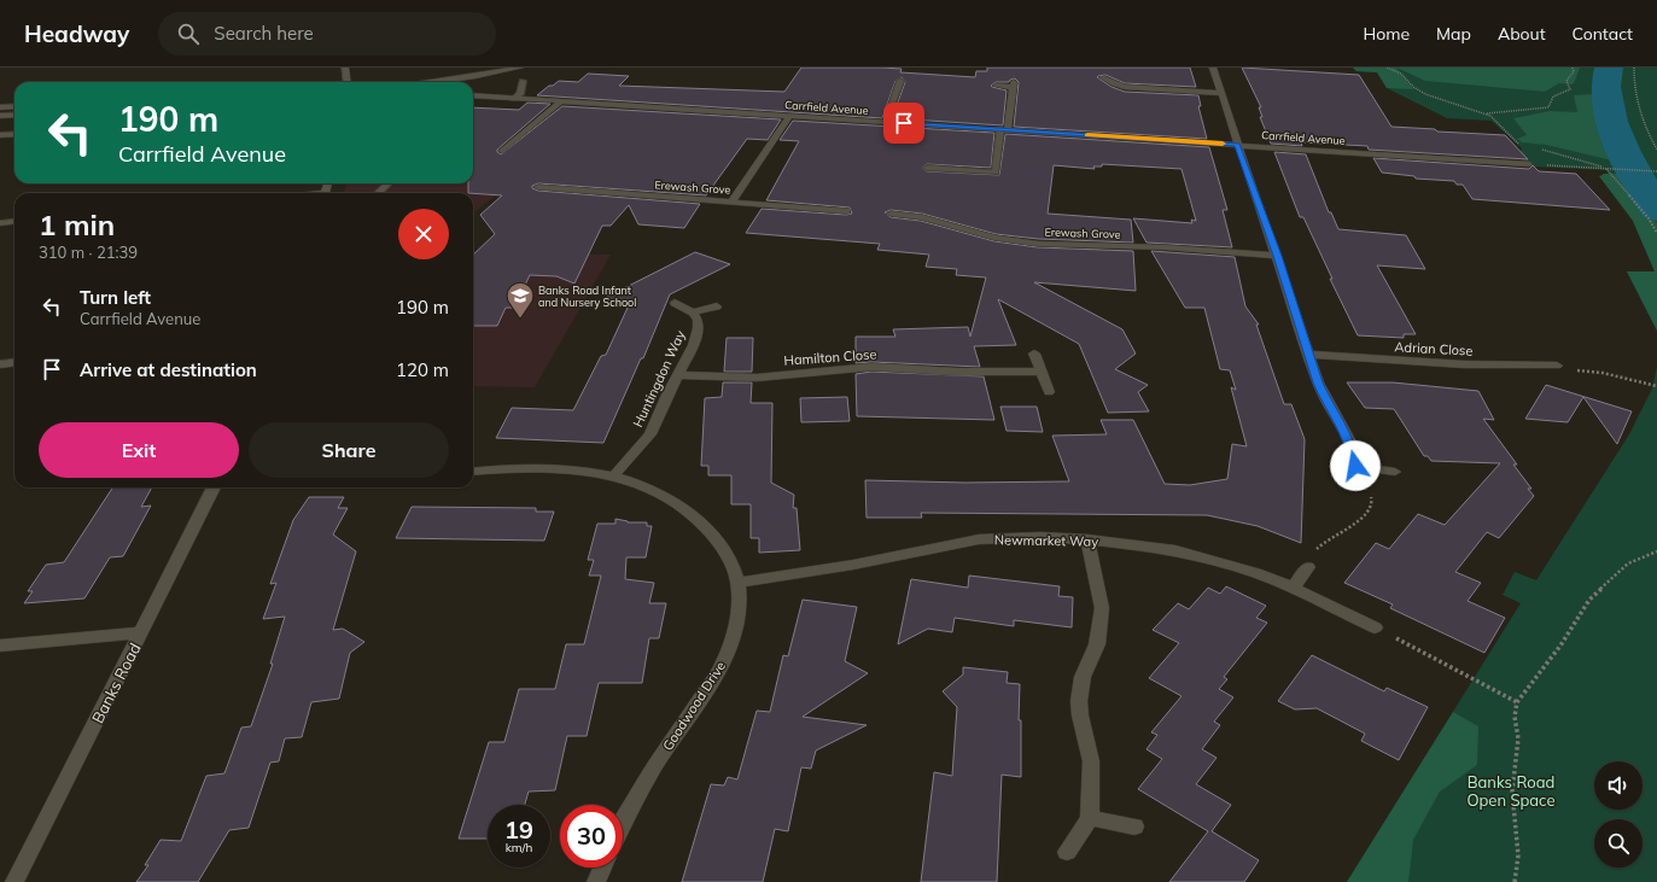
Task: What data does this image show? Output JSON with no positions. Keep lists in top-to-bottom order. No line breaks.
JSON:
{"streets":{"street":["Carrfield Avenue","Erewash Grove","Adrian Close","Hamilton Close","Huntingdon Way","Newmarket Way","Banks Road","Goodwood Drive"]},"crossings":[["Hamilton Close","Huntingdon Way"],["Huntingdon Way","Goodwood Drive"],["Newmarket Way","Goodwood Drive"]],"parks":["Banks Road Open Space"],"places":{"school or university":["Banks Road Infant and Nursery School"]},"page":{"header":"Headway","search":"Search here","nav":["Home","Map","About","Contact"],"turn":["190 m","Carrfield Avenue"],"heading":["1 min","310 m · 21:39"],"list":[{"name":"Turn left","note":"Carrfield Avenue","value":"190 m"},{"name":"Arrive at destination","value":"120 m"}],"buttons":["Exit","Share"],"speed":"19 km/h","limit":"30"}}
